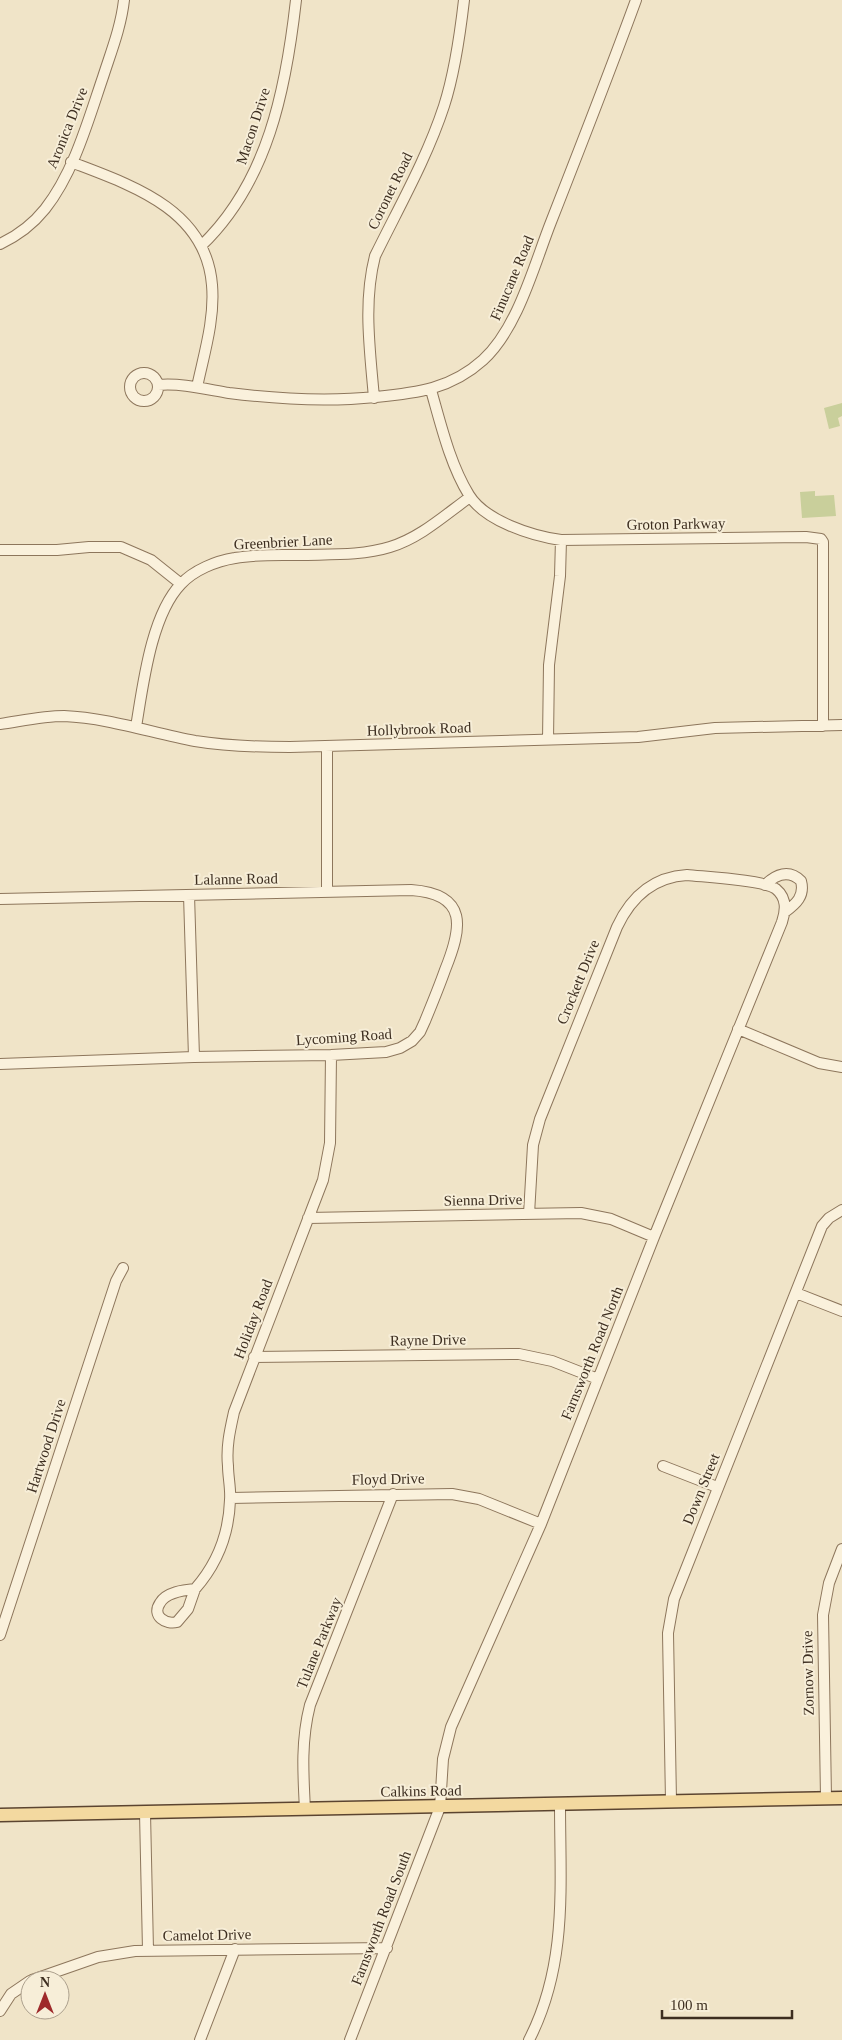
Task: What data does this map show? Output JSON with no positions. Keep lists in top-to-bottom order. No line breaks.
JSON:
{"streets":{"main road":["Calkins Road"],"street":["Macon Drive","Aronica Drive","Coronet Road","Finucane Road","Groton Parkway","Greenbrier Lane","Hollybrook Road","Lalanne Road","Crockett Drive","Lycoming Road","Sienna Drive","Holiday Road","Rayne Drive","Farnsworth Road North","Hartwood Drive","Floyd Drive","Down Street","Tulane Parkway","Zornow Drive","Farnsworth Road South","Camelot Drive"]},"crossings":[["Coronet Road","Finucane Road"],["Finucane Road","Groton Parkway"],["Groton Parkway","Greenbrier Lane"],["Groton Parkway","Hollybrook Road"],["Greenbrier Lane","Hollybrook Road"],["Lalanne Road","Lycoming Road"],["Crockett Drive","Sienna Drive"],["Lycoming Road","Holiday Road"],["Sienna Drive","Holiday Road"],["Sienna Drive","Farnsworth Road North"],["Holiday Road","Rayne Drive"],["Holiday Road","Floyd Drive"],["Rayne Drive","Farnsworth Road North"],["Farnsworth Road North","Floyd Drive"],["Farnsworth Road North","Calkins Road"],["Farnsworth Road North","Farnsworth Road South"],["Floyd Drive","Tulane Parkway"],["Down Street","Calkins Road"],["Tulane Parkway","Calkins Road"],["Zornow Drive","Calkins Road"],["Calkins Road","Farnsworth Road South"],["Farnsworth Road South","Camelot Drive"]],"scale_bar":"100 m","north":"top"}
